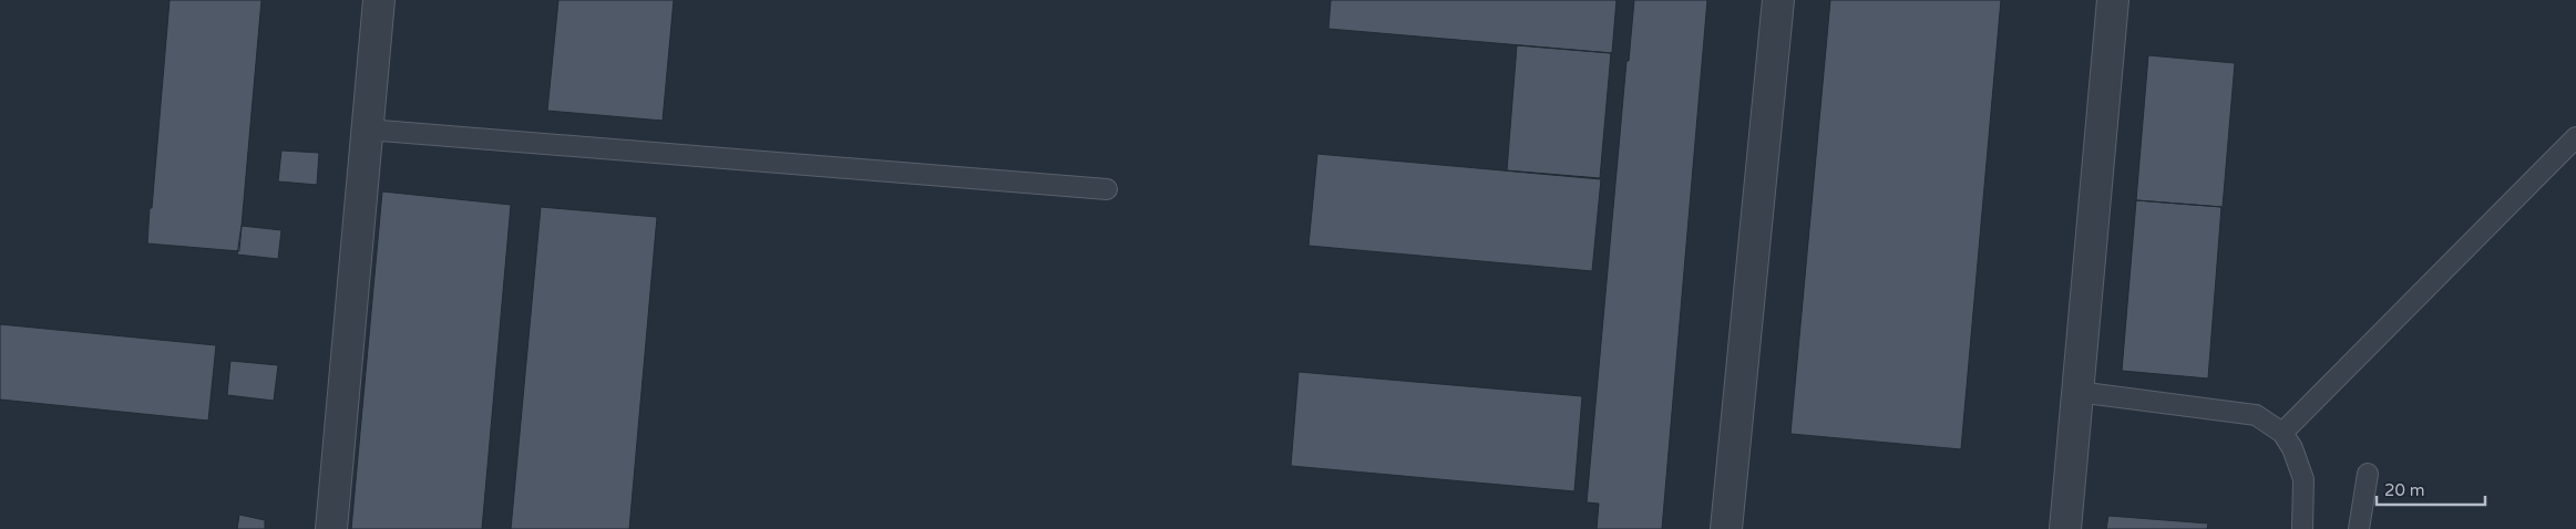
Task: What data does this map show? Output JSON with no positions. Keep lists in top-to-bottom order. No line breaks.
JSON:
{"scale_bar":"20 m"}
